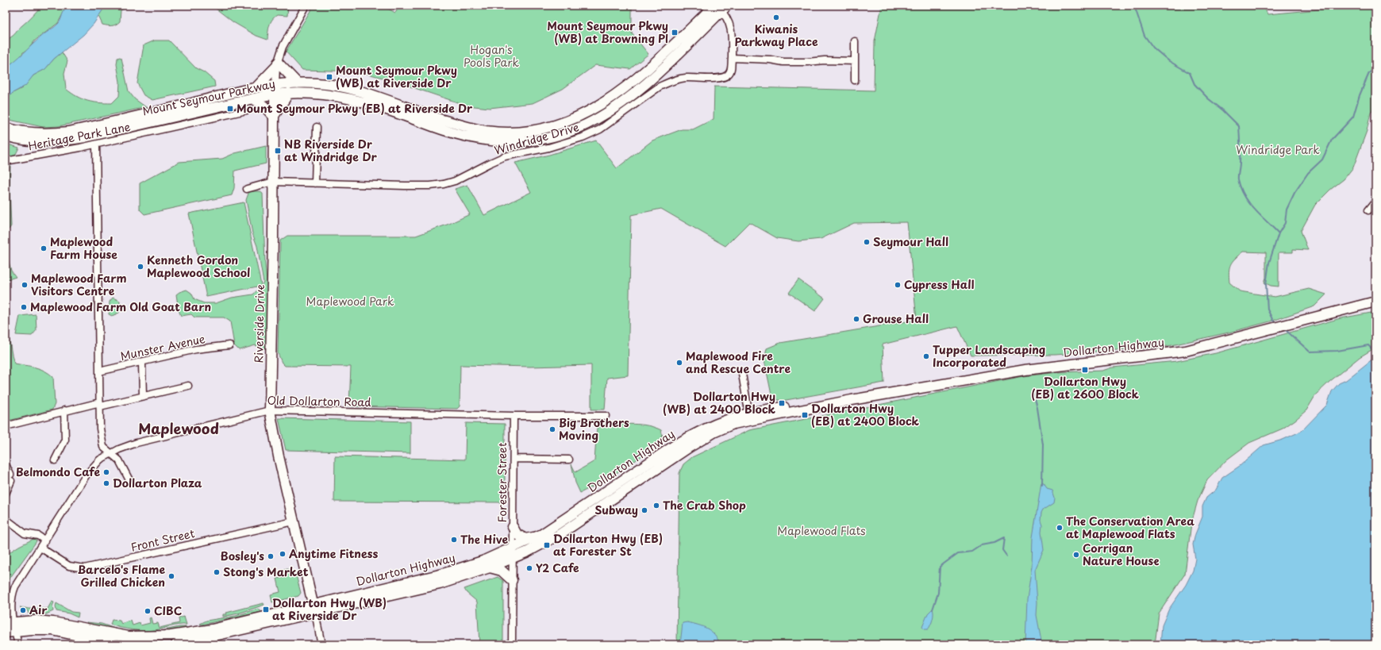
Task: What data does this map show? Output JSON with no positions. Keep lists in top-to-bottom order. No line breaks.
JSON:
{"streets":{"main road":["Mount Seymour Parkway","Riverside Drive","Dollarton Highway"],"street":["Heritage Park Lane","Windridge Drive","Munster Avenue","Old Dollarton Road","Forester Street","Front Street"]},"crossings":[["Mount Seymour Parkway","Windridge Drive"],["Mount Seymour Parkway","Riverside Drive"],["Windridge Drive","Riverside Drive"],["Riverside Drive","Dollarton Highway"],["Riverside Drive","Old Dollarton Road"],["Riverside Drive","Front Street"],["Dollarton Highway","Old Dollarton Road"],["Dollarton Highway","Forester Street"],["Old Dollarton Road","Forester Street"],["Old Dollarton Road","Front Street"]],"districts":["Maplewood"],"parks":["Hogan's Pools Park","Windridge Park","Maplewood Park","Maplewood Flats"],"places":{"other":["Kiwanis Parkway Place","Seymour Hall","Maplewood Farm House","Kenneth Gordon Maplewood School","Maplewood Farm Visitors Centre","Cypress Hall","Maplewood Farm Old Goat Barn","Grouse Hall","Tupper Landscaping Incorporated","Maplewood Fire and Rescue Centre","Big Brothers Moving","Belmondo Cafe","Dollarton Plaza","The Crab Shop","Subway","The Conservation Area at Maplewood Flats","The Hive","Anytime Fitness","Corrigan Nature House","Bosley's","Y2 Cafe","Stong's Market","Barcelo's Flame Grilled Chicken","Air","CIBC"],"transit":["Mount Seymour Pkwy (WB) at Browning Pl","Mount Seymour Pkwy (WB) at Riverside Dr","Mount Seymour Pkwy (EB) at Riverside Dr","NB Riverside Dr at Windridge Dr","Dollarton Hwy (EB) at 2600 Block","Dollarton Hwy (WB) at 2400 Block","Dollarton Hwy (EB) at 2400 Block","Dollarton Hwy (EB) at Forester St","Dollarton Hwy (WB) at Riverside Dr"]}}
